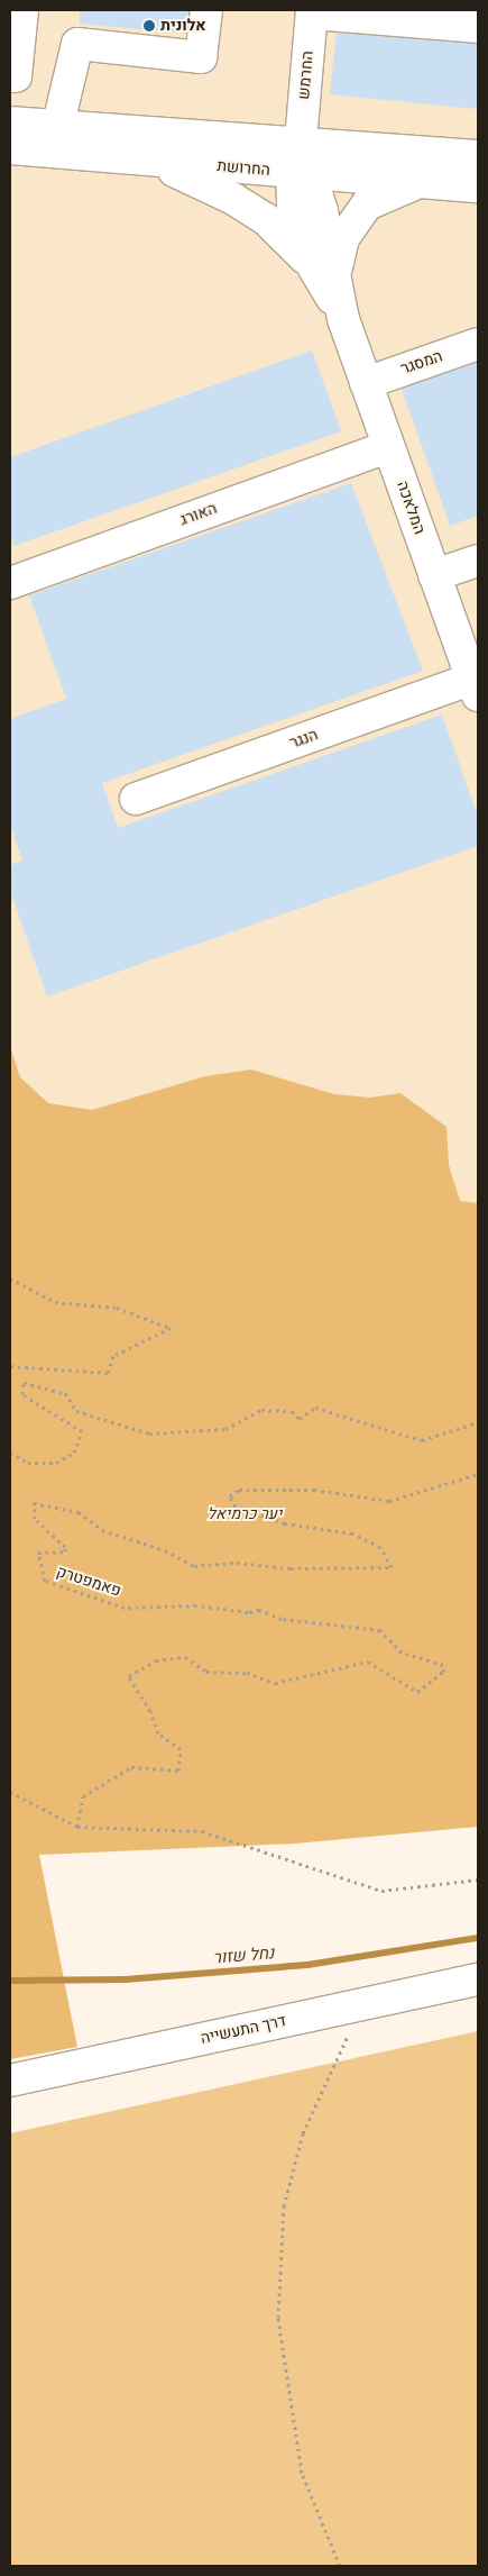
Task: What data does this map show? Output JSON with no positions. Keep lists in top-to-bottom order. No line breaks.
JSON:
{"streets":{"street":["החרמש","החרושת","המסגר","המלאכה","האורג","הנגר","דרך התעשייה"],"path":["פאמפטרק"]},"crossings":[["החרמש","החרושת"],["החרמש","המלאכה"],["החרושת","המלאכה"],["המסגר","המלאכה"],["המלאכה","האורג"],["המלאכה","הנגר"]],"water":["נחל שזור"],"parks":["יער כרמיאל"],"places":["אלונית"]}
